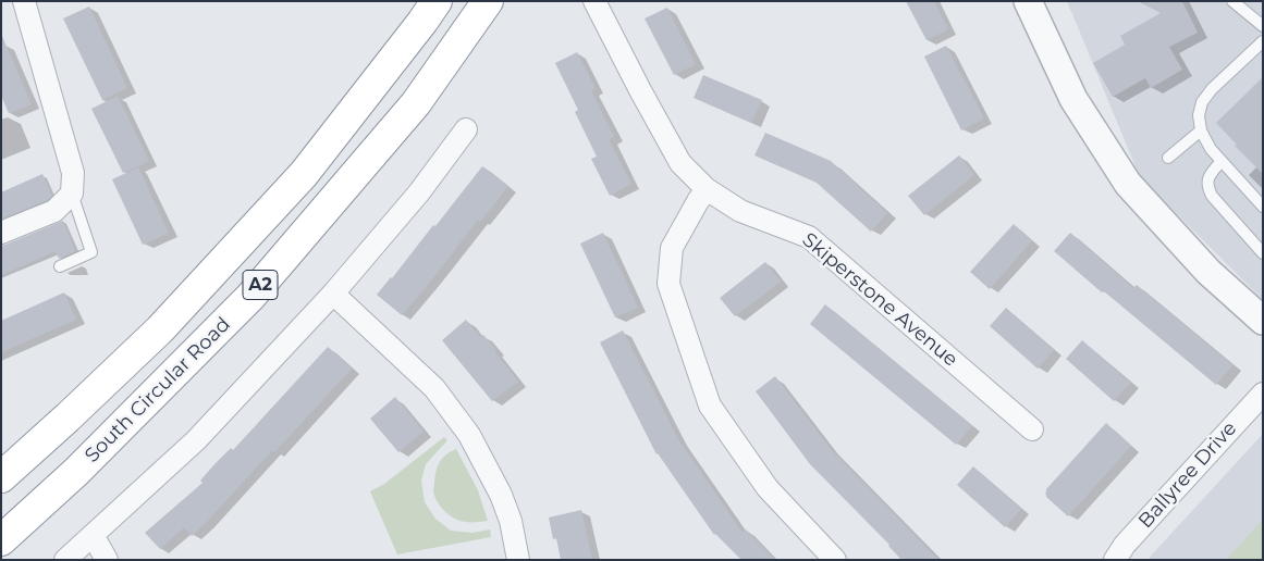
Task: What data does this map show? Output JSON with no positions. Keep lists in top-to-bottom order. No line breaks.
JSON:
{"streets":{"highway":["A2","South Circular Road"],"street":["Skiperstone Avenue","Ballyree Drive"]}}
